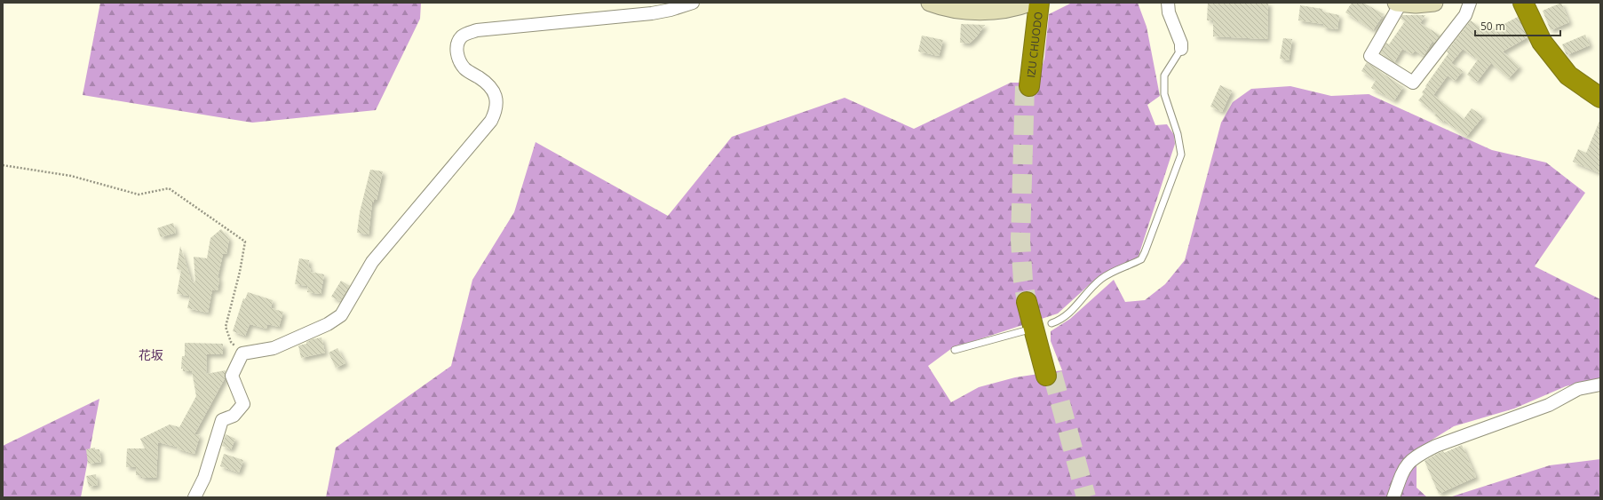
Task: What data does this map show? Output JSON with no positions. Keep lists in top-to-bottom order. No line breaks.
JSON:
{"streets":{"highway":["IZU CHUODO"]},"districts":["花坂"],"scale_bar":"50 m"}
